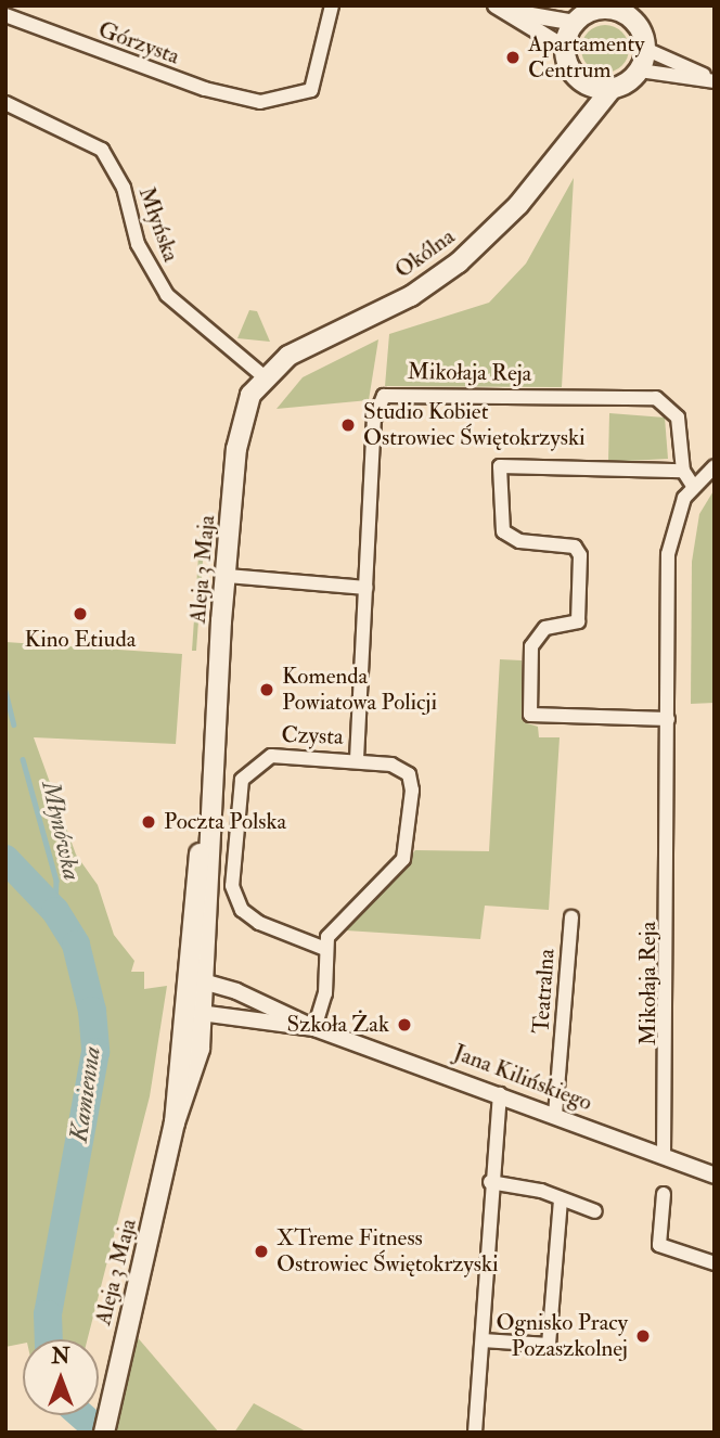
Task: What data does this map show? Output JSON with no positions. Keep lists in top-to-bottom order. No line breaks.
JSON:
{"streets":{"main road":["Okólna","Aleja 3 Maja"],"street":["Górzysta","Młyńska","Mikołaja Reja","Czysta","Teatralna","Jana Kilińskiego"]},"crossings":[["Młyńska","Okólna"],["Młyńska","Aleja 3 Maja"],["Okólna","Aleja 3 Maja"],["Mikołaja Reja","Czysta"],["Mikołaja Reja","Jana Kilińskiego"],["Aleja 3 Maja","Jana Kilińskiego"],["Czysta","Jana Kilińskiego"],["Teatralna","Jana Kilińskiego"]],"water":["Młynówka","Kamienna"],"places":["Apartamenty Centrum","Studio Kobiet Ostrowiec Świętokrzyski","Kino Etiuda","Komenda Powiatowa Policji","Poczta Polska","Szkoła Żak","XTreme Fitness Ostrowiec Świętokrzyski","Ognisko Pracy Pozaszkolnej"],"north":"top"}
